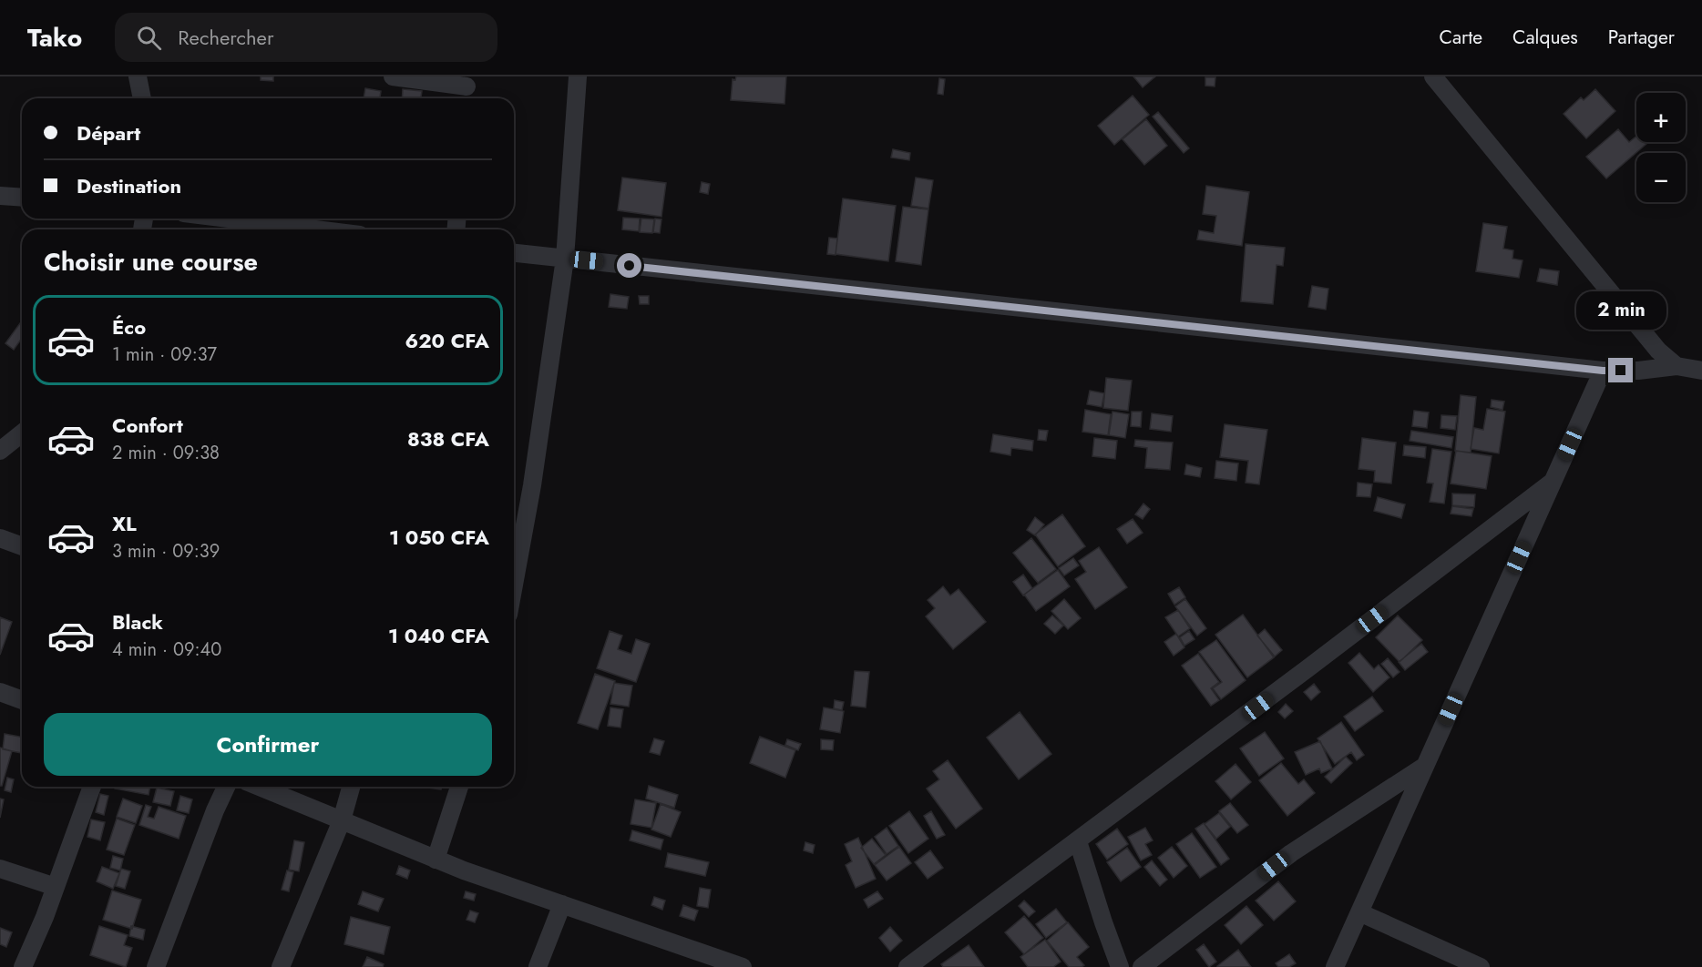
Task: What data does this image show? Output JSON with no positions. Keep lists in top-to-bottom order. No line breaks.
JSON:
{"page":{"header":"Tako","search":"Rechercher","nav":["Carte","Calques","Partager"],"map_buttons":["+","−"],"banner":["Départ","Destination"],"heading":"Choisir une course","bubble":"2 min","list":[{"name":"Éco","note":"1 min · 09:37","value":"620 CFA"},{"name":"Confort","note":"2 min · 09:38","value":"838 CFA"},{"name":"XL","note":"3 min · 09:39","value":"1 050 CFA"},{"name":"Black","note":"4 min · 09:40","value":"1 040 CFA"}],"buttons":"Confirmer"}}
